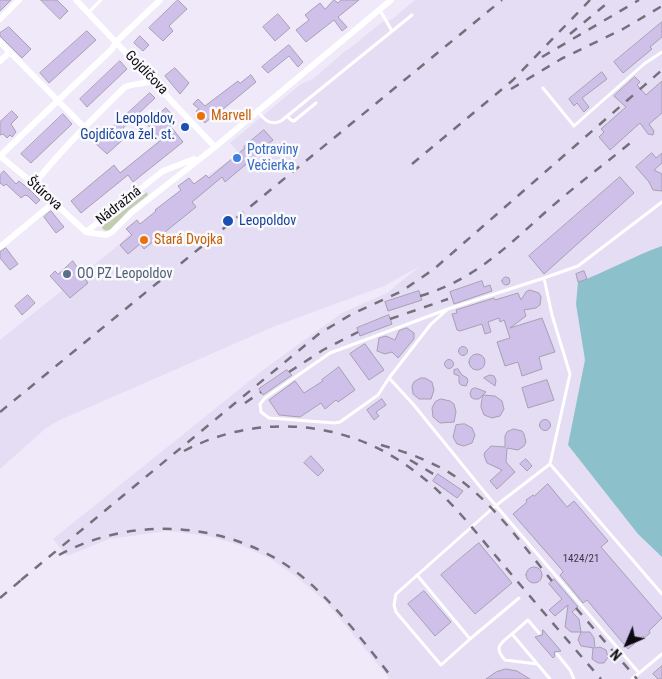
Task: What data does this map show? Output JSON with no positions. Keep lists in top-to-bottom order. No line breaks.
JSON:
{"streets":{"street":["Gojdičova","Štúrova","Nádražná"]},"crossings":[["Gojdičova","Štúrova"],["Gojdičova","Nádražná"],["Štúrova","Nádražná"]],"places":["Marvell","Leopoldov, Gojdičova žel. st.","Potraviny Večierka","Leopoldov","Stará Dvojka","OO PZ Leopoldov"],"house_numbers":["1424/21"],"north":"bottom left"}
